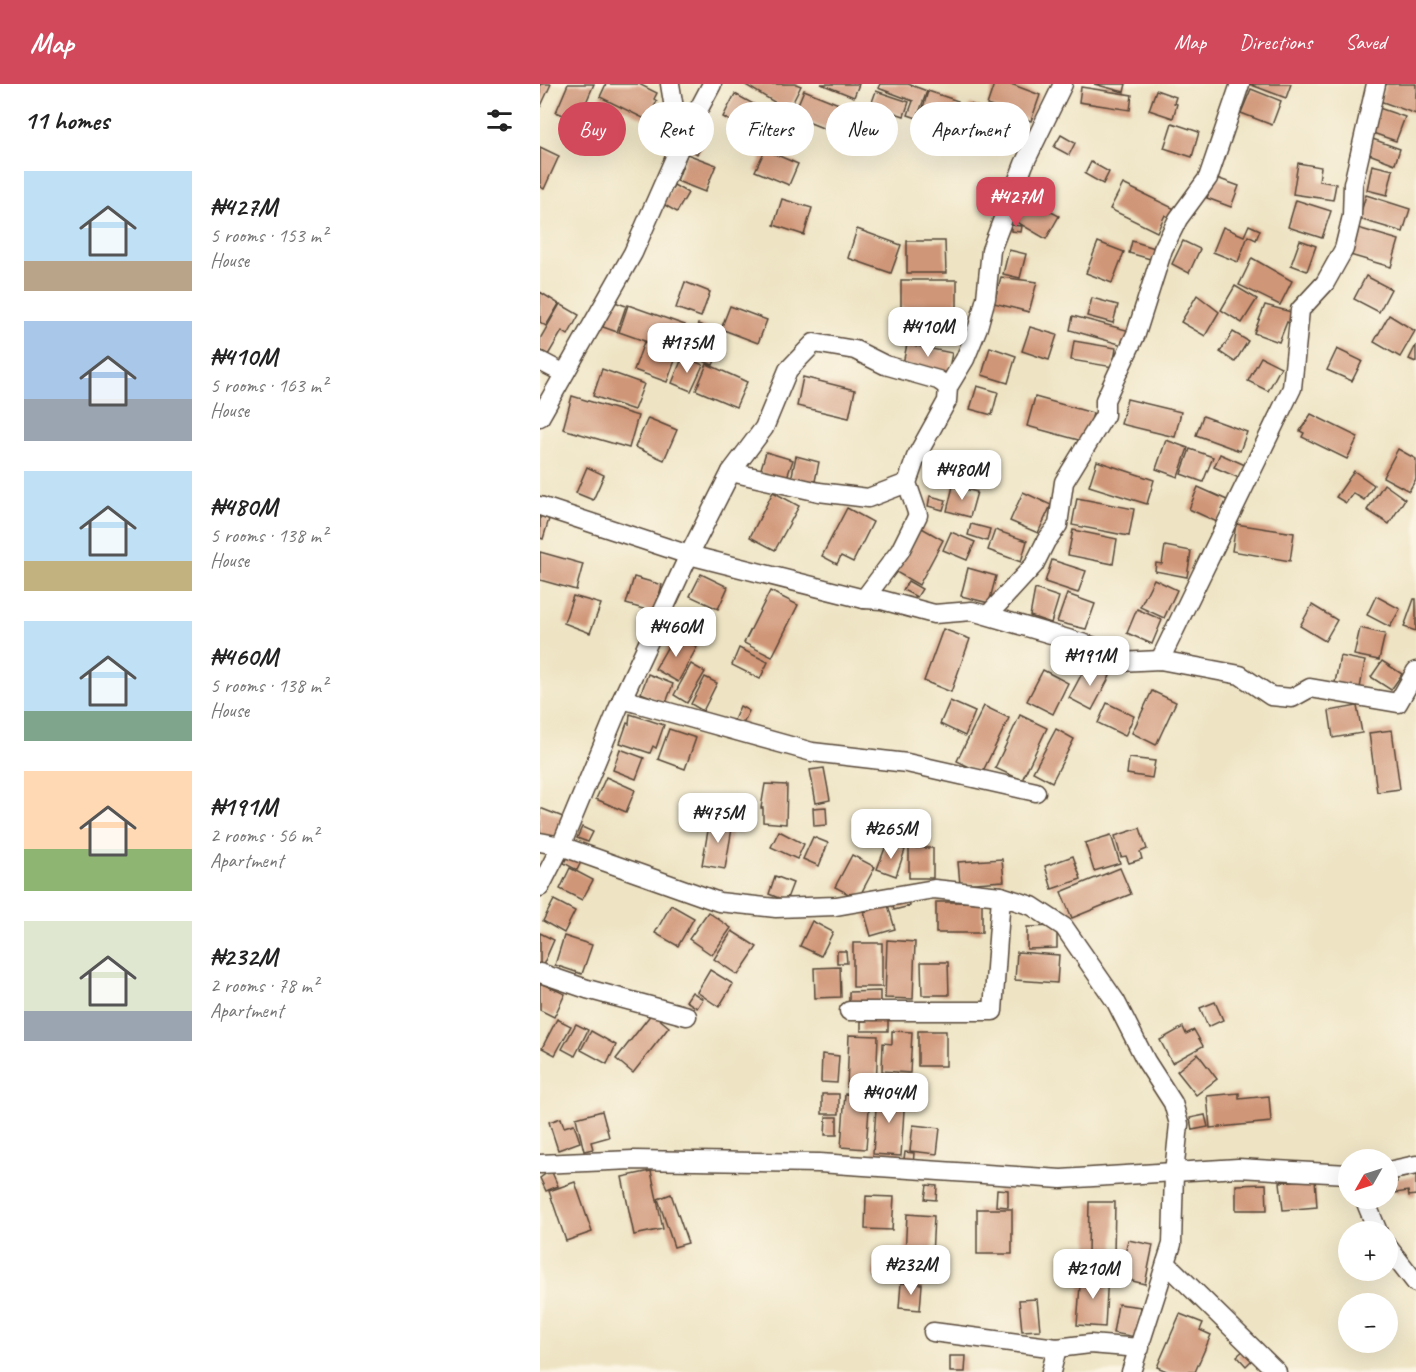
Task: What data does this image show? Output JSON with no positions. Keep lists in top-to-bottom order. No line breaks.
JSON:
{"north":"bottom left","page":{"header":"Map","nav":["Map","Directions","Saved"],"heading":"11 homes","chip":["Buy","Rent","Filters","New","Apartment"],"list":[{"name":"₦427M","note":"5 rooms · 153 m² · House"},{"name":"₦410M","note":"5 rooms · 163 m² · House"},{"name":"₦480M","note":"5 rooms · 138 m² · House"},{"name":"₦460M","note":"5 rooms · 138 m² · House"},{"name":"₦191M","note":"2 rooms · 56 m² · Apartment"},{"name":"₦232M","note":"2 rooms · 78 m² · Apartment"}],"price":["₦427M","₦410M","₦175M","₦480M","₦460M","₦191M","₦475M","₦265M","₦404M","₦232M","₦210M"],"map_buttons":["+","−"]}}
